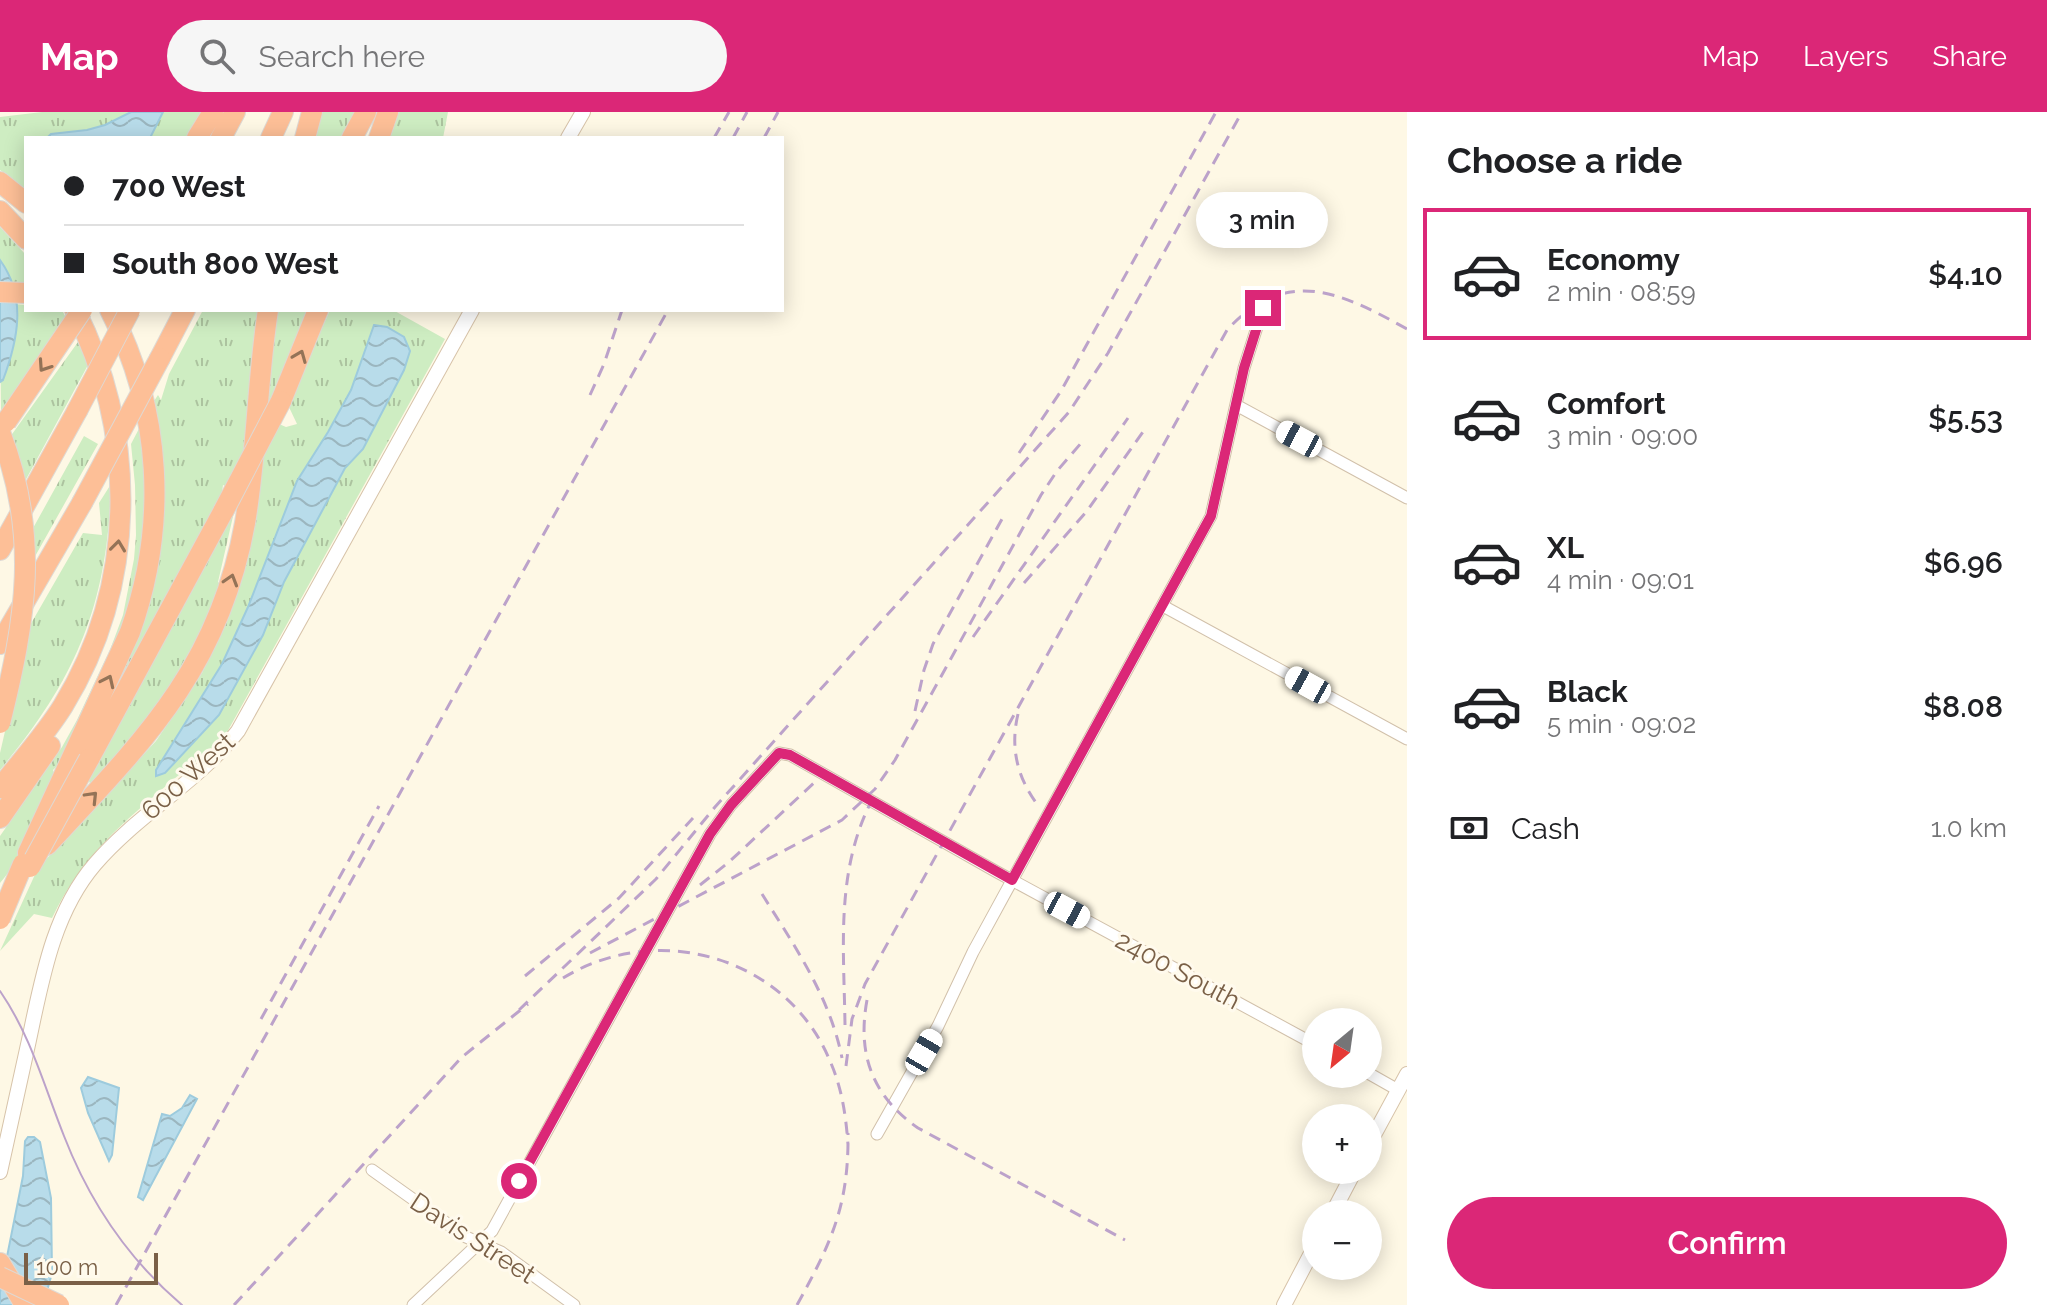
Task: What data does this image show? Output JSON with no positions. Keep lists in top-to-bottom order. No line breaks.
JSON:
{"streets":{"street":["600 West","2400 South","Davis Street"]},"crossings":[["2400 South","Davis Street"]],"scale_bar":"100 m","north":"bottom left","page":{"header":"Map","search":"Search here","nav":["Map","Layers","Share"],"heading":"Choose a ride","banner":["700 West","South 800 West"],"bubble":"3 min","list":[{"name":"Economy","note":"2 min · 08:59","value":"$4.10"},{"name":"Comfort","note":"3 min · 09:00","value":"$5.53"},{"name":"XL","note":"4 min · 09:01","value":"$6.96"},{"name":"Black","note":"5 min · 09:02","value":"$8.08"}],"pay":["Cash","1.0 km"],"map_buttons":["+","−"],"buttons":"Confirm","scale":"100 m"}}
